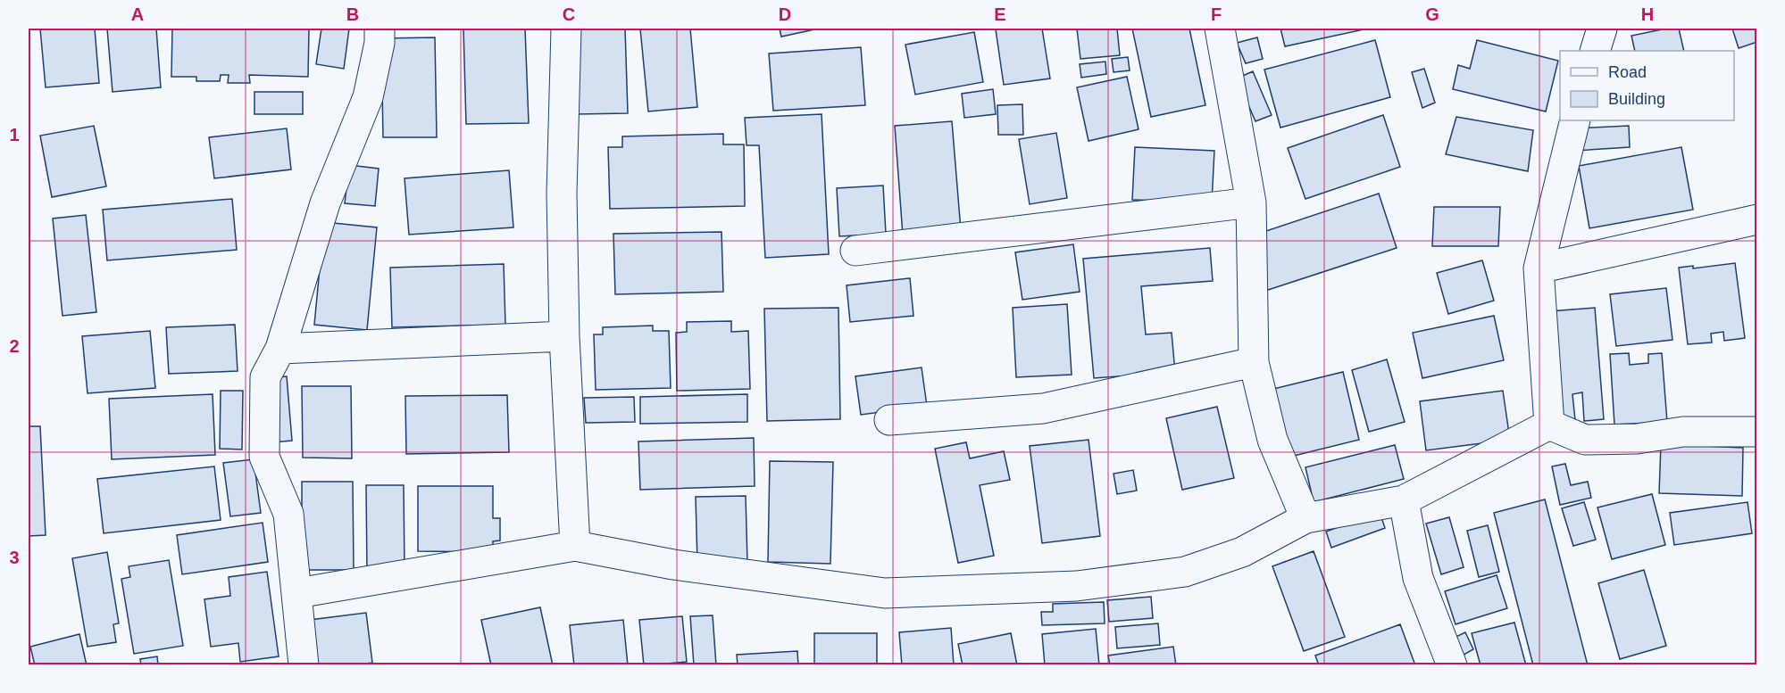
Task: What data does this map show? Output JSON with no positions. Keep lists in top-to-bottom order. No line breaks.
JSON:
{"legend":["Road","Building"],"grid":{"columns":["A","B","C","D","E","F","G","H"],"rows":["1","2","3"]}}
